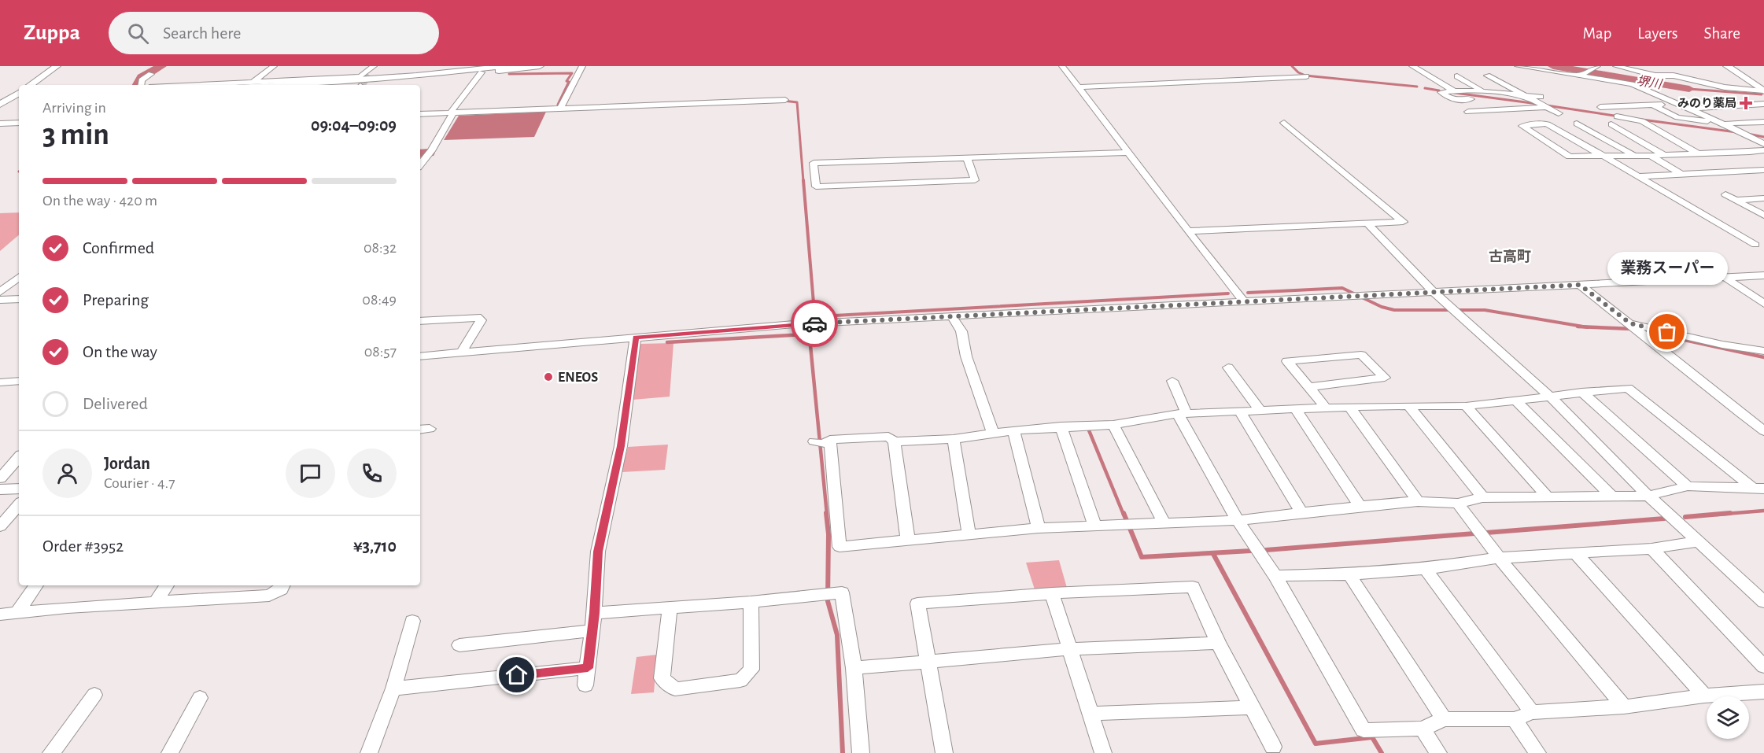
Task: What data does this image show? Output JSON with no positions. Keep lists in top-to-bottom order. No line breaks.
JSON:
{"districts":["古高町"],"water":["堺川"],"places":{"health":["みのり薬局"],"other":["業務スーパー","ENEOS"]},"page":{"header":"Zuppa","search":"Search here","nav":["Map","Layers","Share"],"heading":["3 min","Arriving in","09:04–09:09"],"panel":["Jordan","Courier · 4.7","Order #3952","¥3,710"],"bar":"On the way · 420 m","list":[["Confirmed","08:32"],["Preparing","08:49"],["On the way","08:57"],"Delivered"],"bubble":"業務スーパー"}}
